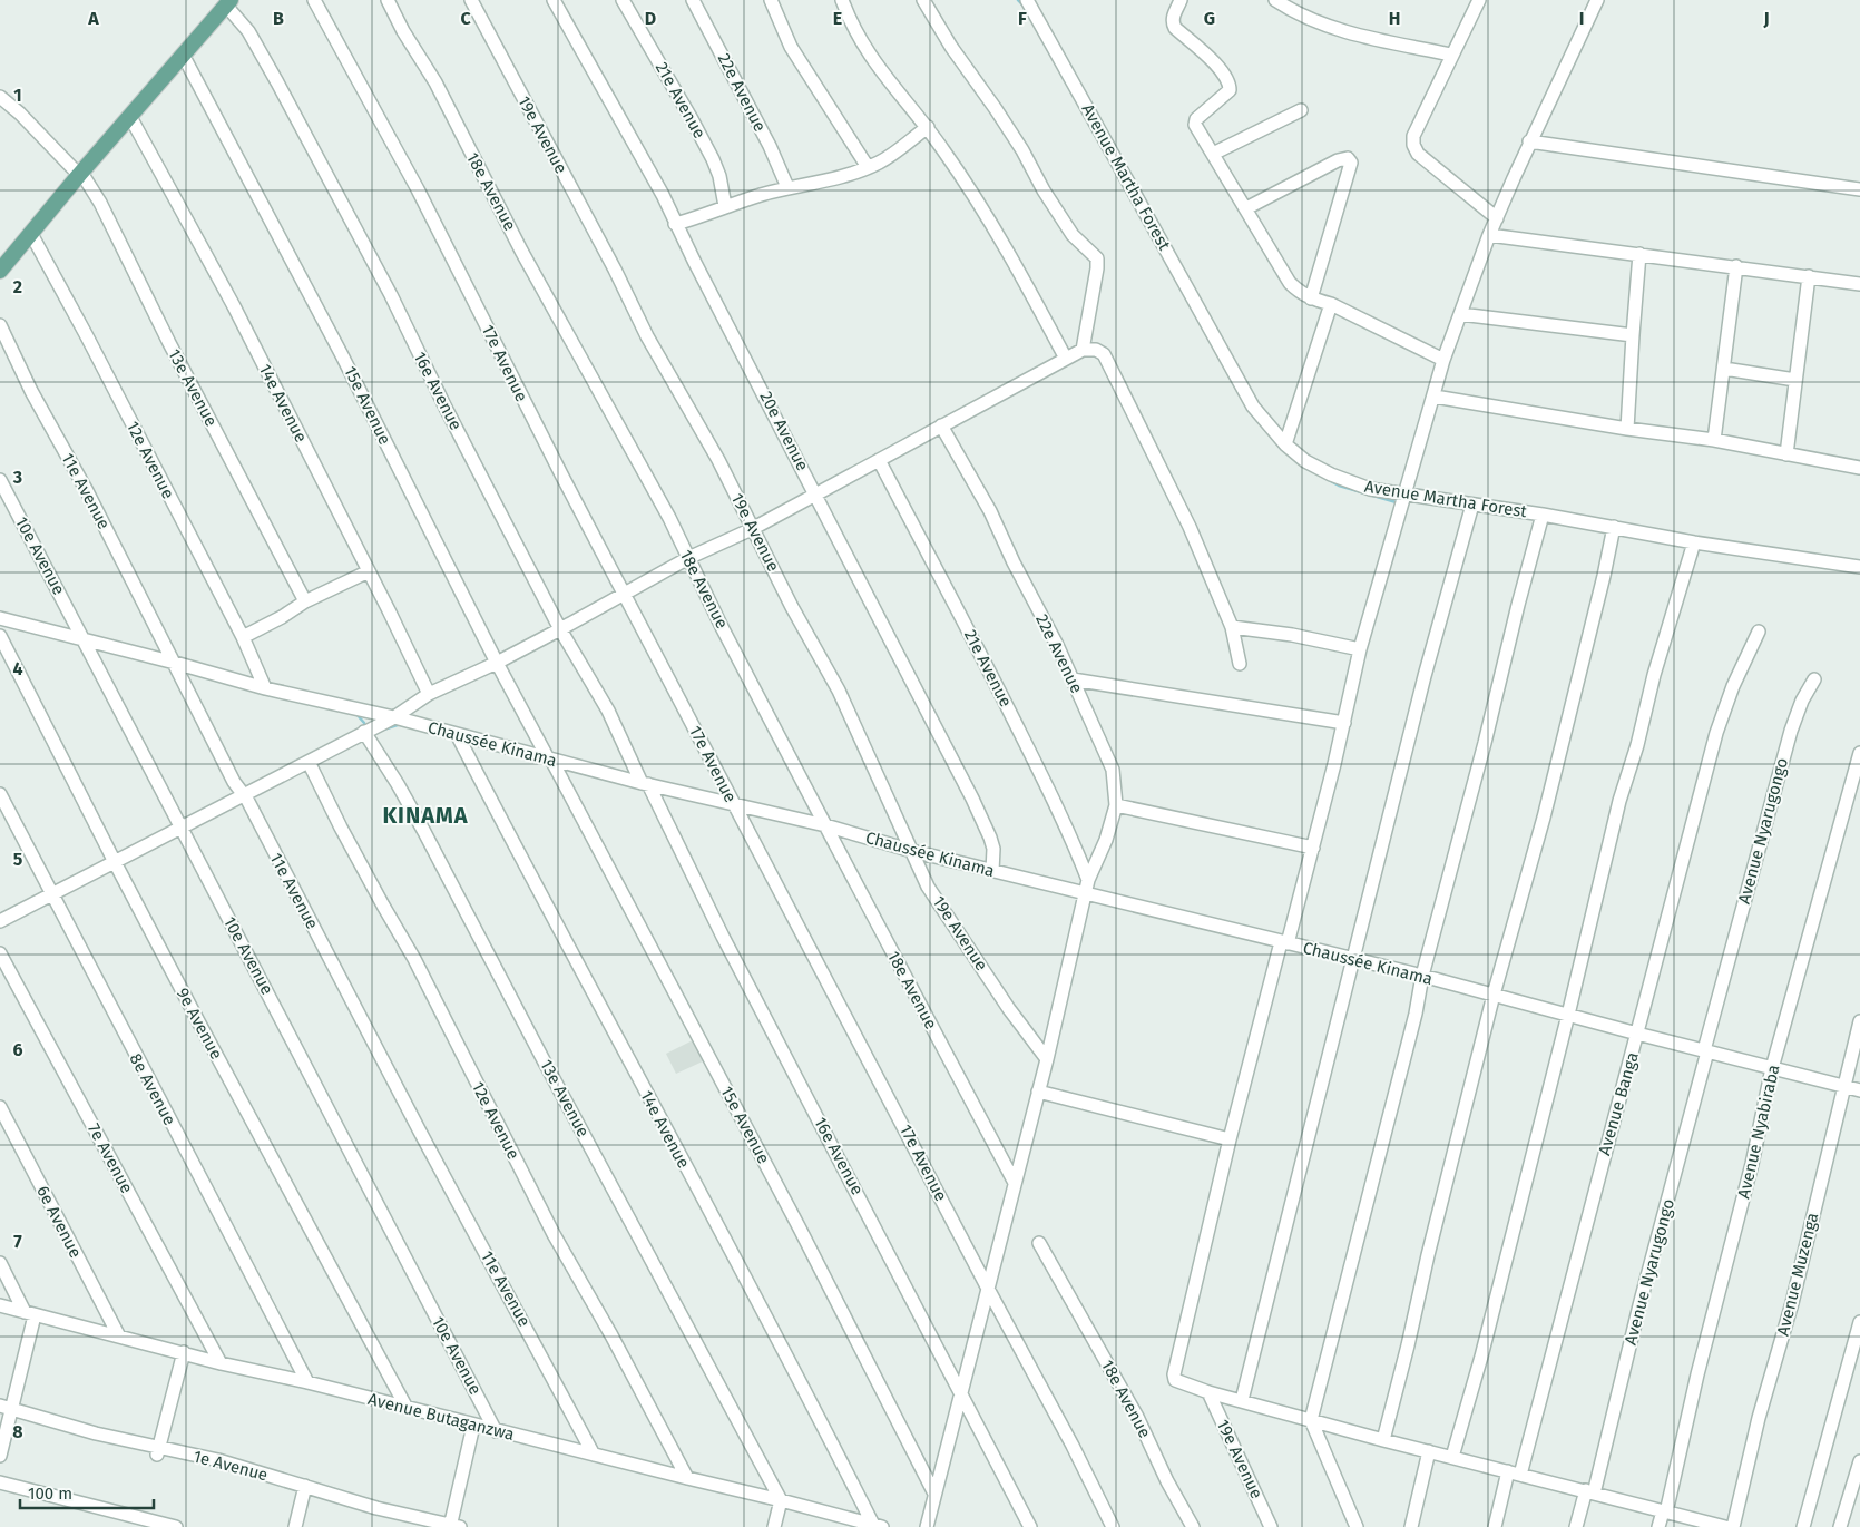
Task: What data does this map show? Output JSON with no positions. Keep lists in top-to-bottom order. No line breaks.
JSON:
{"streets":{"street":["22e Avenue","21e Avenue","19e Avenue","Avenue Martha Forest","18e Avenue","17e Avenue","13e Avenue","16e Avenue","14e Avenue","15e Avenue","20e Avenue","12e Avenue","11e Avenue","10e Avenue","Chaussée Kinama","Avenue Nyarugongo","9e Avenue","8e Avenue","Avenue Banga","Avenue Nyabiraba","7e Avenue","6e Avenue","Avenue Muzenga","Avenue Butaganzwa","1e Avenue"]},"crossings":[["22e Avenue","21e Avenue"],["22e Avenue","19e Avenue"],["22e Avenue","18e Avenue"],["22e Avenue","17e Avenue"],["22e Avenue","16e Avenue"],["22e Avenue","15e Avenue"],["22e Avenue","Chaussée Kinama"],["19e Avenue","Chaussée Kinama"],["18e Avenue","Chaussée Kinama"],["17e Avenue","Chaussée Kinama"],["13e Avenue","Avenue Butaganzwa"],["16e Avenue","Chaussée Kinama"],["14e Avenue","Chaussée Kinama"],["14e Avenue","Avenue Butaganzwa"],["15e Avenue","Chaussée Kinama"],["20e Avenue","Chaussée Kinama"],["12e Avenue","Chaussée Kinama"],["12e Avenue","Avenue Butaganzwa"],["11e Avenue","Chaussée Kinama"],["11e Avenue","Avenue Butaganzwa"],["10e Avenue","Chaussée Kinama"],["10e Avenue","Avenue Butaganzwa"],["Chaussée Kinama","Avenue Nyarugongo"],["Chaussée Kinama","Avenue Banga"],["Chaussée Kinama","Avenue Nyabiraba"],["Chaussée Kinama","Avenue Muzenga"],["9e Avenue","Avenue Butaganzwa"],["8e Avenue","Avenue Butaganzwa"],["7e Avenue","Avenue Butaganzwa"],["6e Avenue","Avenue Butaganzwa"]],"districts":["KINAMA"],"scale_bar":"100 m","grid":{"columns":["A","B","C","D","E","F","G","H","I","J"],"rows":["1","2","3","4","5","6","7","8"]}}
